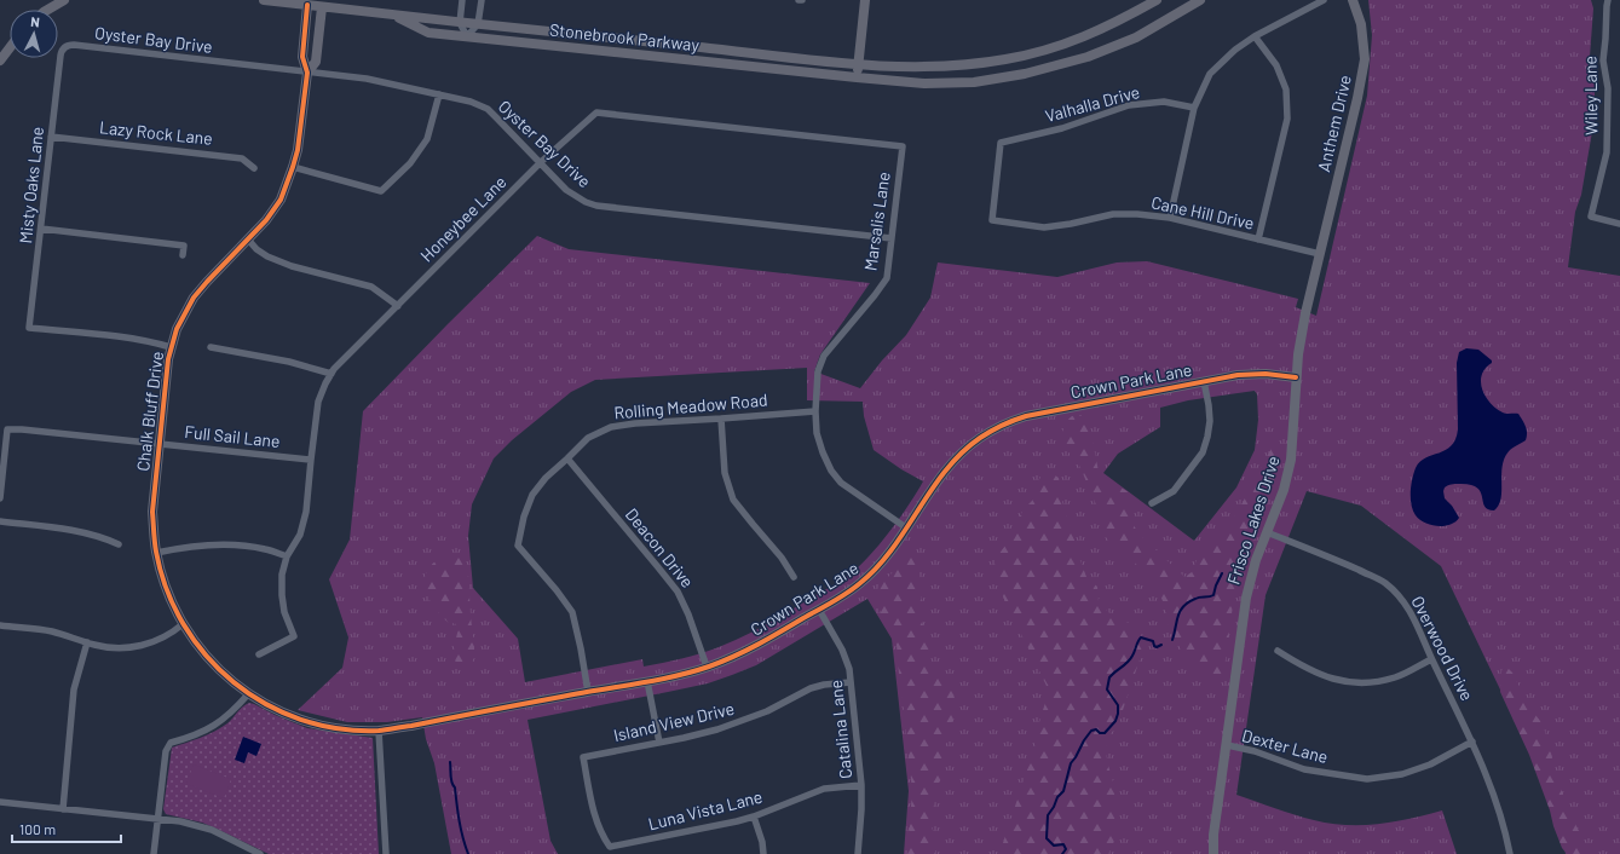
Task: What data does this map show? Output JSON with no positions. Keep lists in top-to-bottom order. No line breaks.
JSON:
{"streets":{"street":["Stonebrook Parkway","Oyster Bay Drive","Wiley Lane","Valhalla Drive","Anthem Drive","Lazy Rock Lane","Misty Oaks Lane","Cane Hill Drive","Honeybee Lane","Marsalis Lane","Crown Park Lane","Rolling Meadow Road","Chalk Bluff Drive","Full Sail Lane","Frisco Lakes Drive","Deacon Drive","Overwood Drive","Island View Drive","Catalina Lane","Dexter Lane","Luna Vista Lane"]},"crossings":[["Stonebrook Parkway","Chalk Bluff Drive"],["Oyster Bay Drive","Misty Oaks Lane"],["Oyster Bay Drive","Honeybee Lane"],["Oyster Bay Drive","Marsalis Lane"],["Oyster Bay Drive","Chalk Bluff Drive"],["Valhalla Drive","Cane Hill Drive"],["Anthem Drive","Cane Hill Drive"],["Anthem Drive","Frisco Lakes Drive"],["Lazy Rock Lane","Misty Oaks Lane"],["Misty Oaks Lane","Chalk Bluff Drive"],["Cane Hill Drive","Frisco Lakes Drive"],["Honeybee Lane","Marsalis Lane"],["Honeybee Lane","Full Sail Lane"],["Marsalis Lane","Crown Park Lane"],["Marsalis Lane","Rolling Meadow Road"],["Crown Park Lane","Rolling Meadow Road"],["Crown Park Lane","Chalk Bluff Drive"],["Crown Park Lane","Frisco Lakes Drive"],["Crown Park Lane","Deacon Drive"],["Crown Park Lane","Catalina Lane"],["Rolling Meadow Road","Deacon Drive"],["Chalk Bluff Drive","Full Sail Lane"],["Frisco Lakes Drive","Overwood Drive"],["Frisco Lakes Drive","Dexter Lane"],["Overwood Drive","Dexter Lane"],["Island View Drive","Catalina Lane"],["Island View Drive","Luna Vista Lane"],["Catalina Lane","Luna Vista Lane"]],"scale_bar":"100 m","north":"top"}
